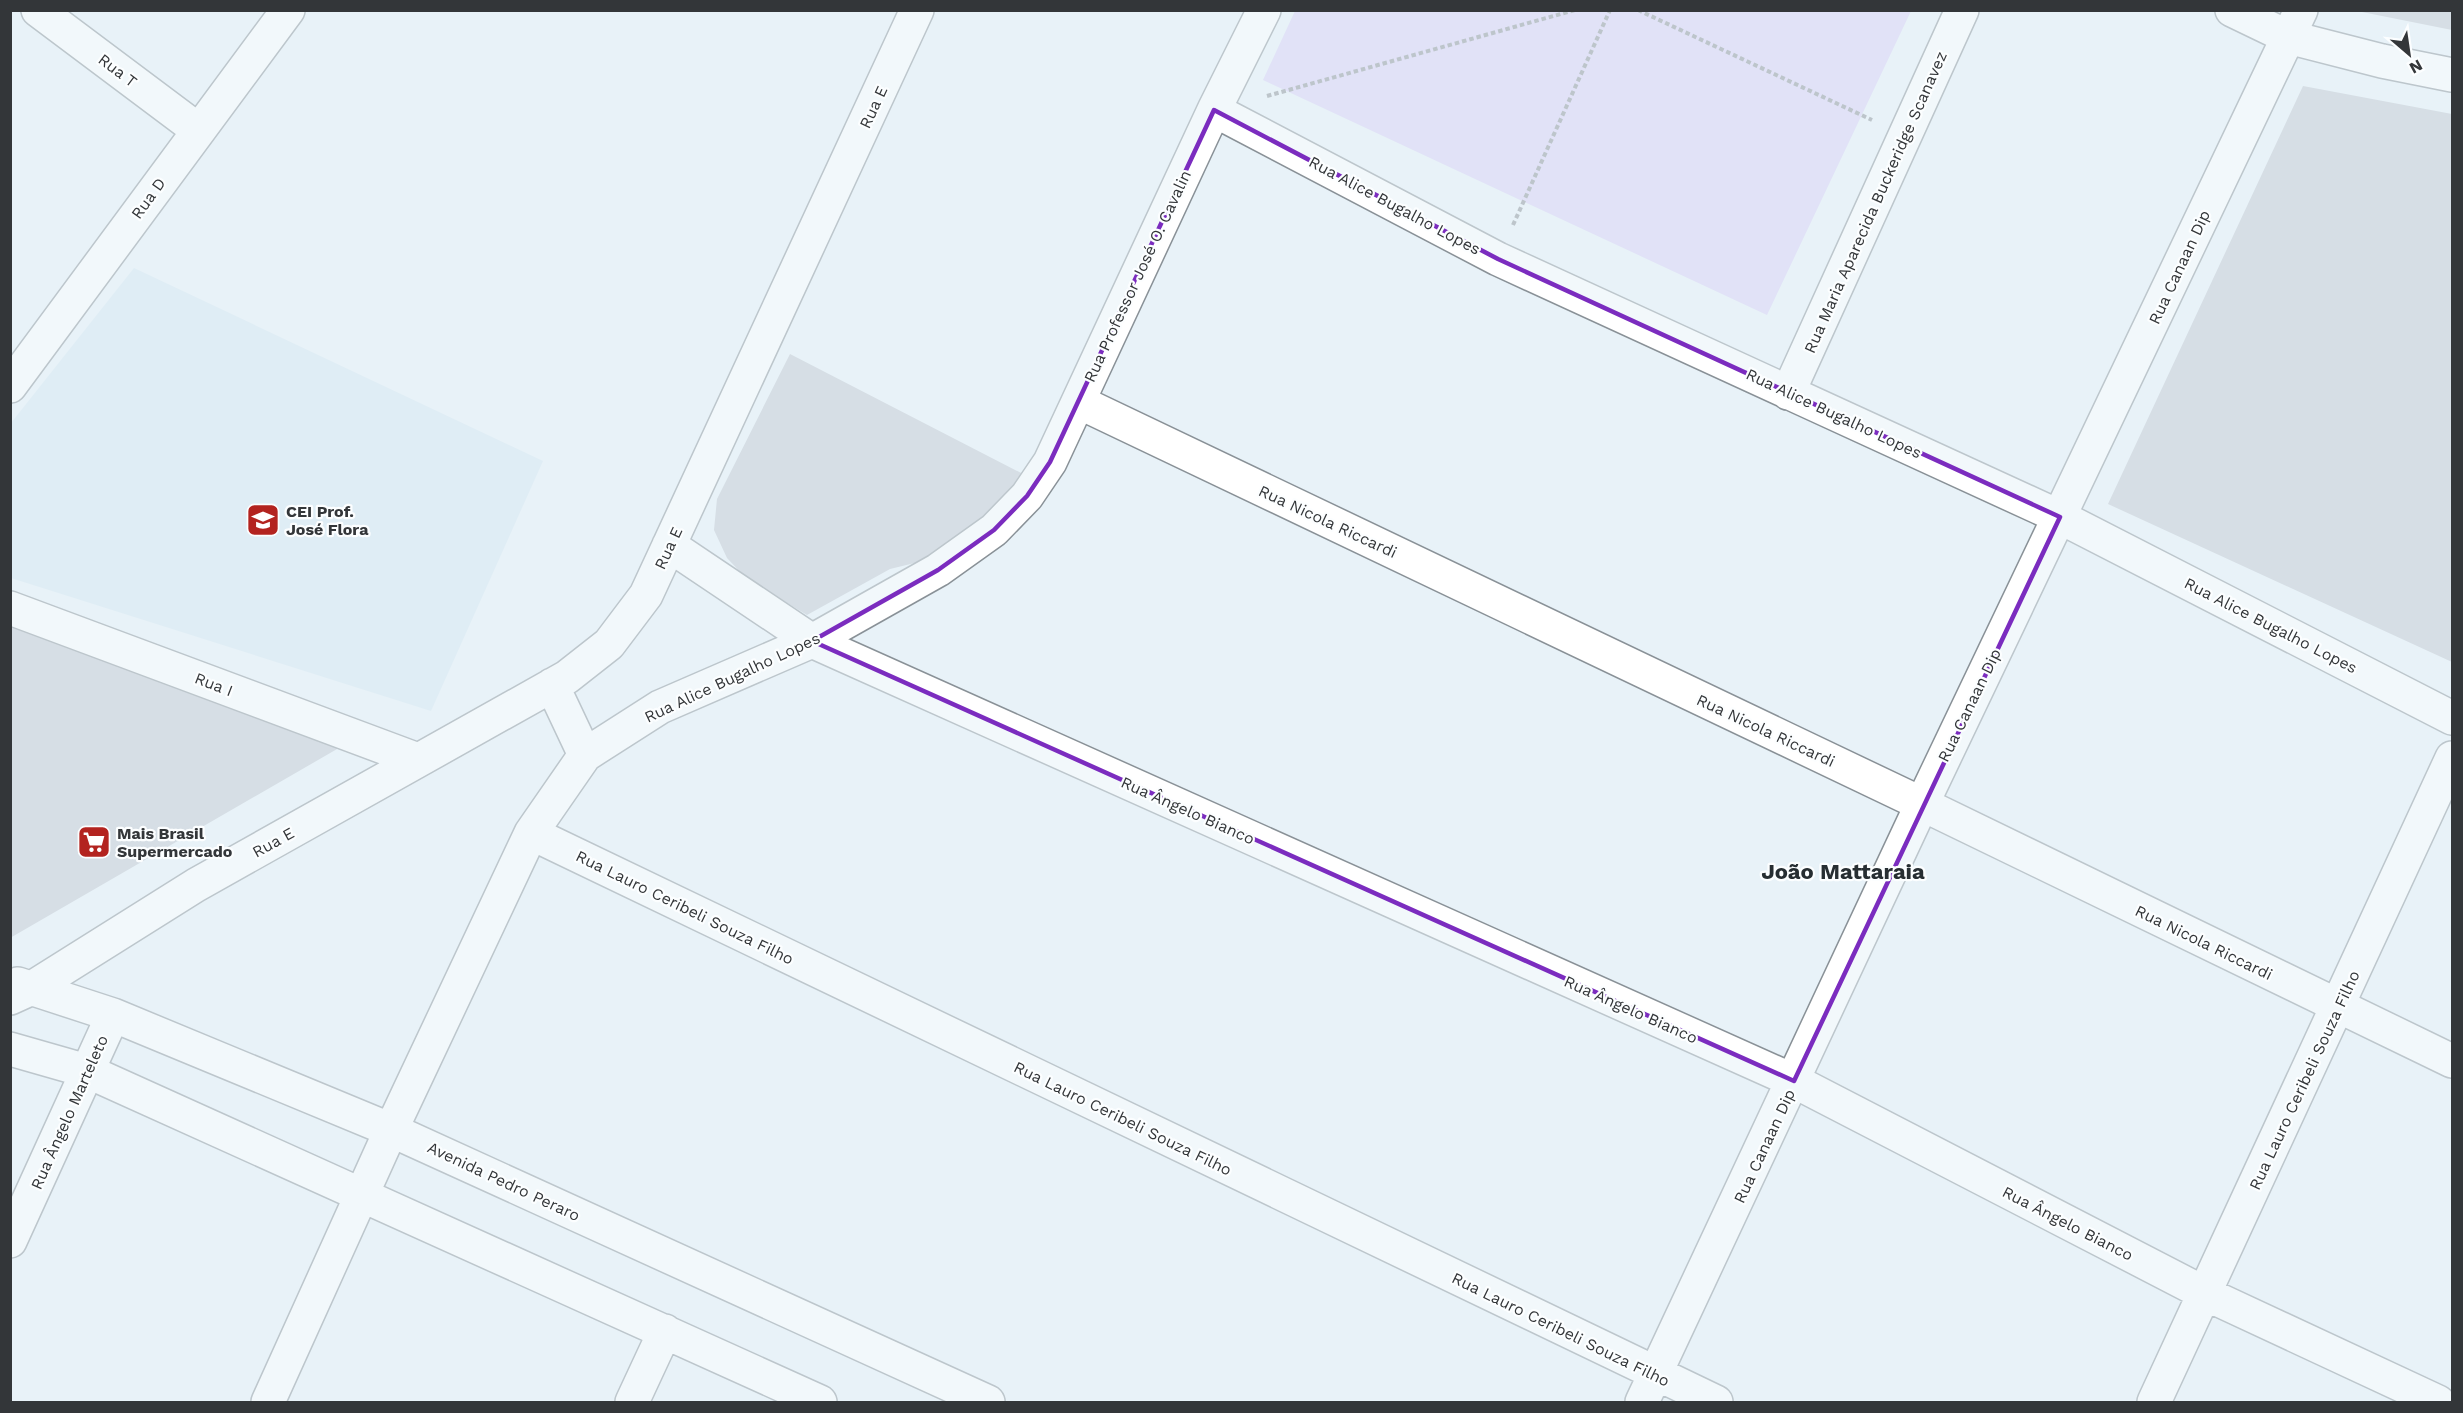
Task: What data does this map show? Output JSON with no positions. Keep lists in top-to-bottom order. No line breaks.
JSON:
{"streets":{"street":["Rua T","Rua E","Rua D","Rua Maria Aparecida Buckeridge Scanavez","Rua Alice Bugalho Lopes","Rua Canaan Dip","Rua Professor José O. Cavalin","Rua Nicola Riccardi","Rua I","Rua Ângelo Bianco","Rua Lauro Ceribeli Souza Filho","Rua Ângelo Marteleto","Avenida Pedro Peraro"]},"crossings":[["Rua T","Rua D"],["Rua E","Rua I"],["Rua E","Rua Ângelo Bianco"],["Rua E","Avenida Pedro Peraro"],["Rua Maria Aparecida Buckeridge Scanavez","Rua Alice Bugalho Lopes"],["Rua Alice Bugalho Lopes","Rua Canaan Dip"],["Rua Alice Bugalho Lopes","Rua Professor José O. Cavalin"],["Rua Alice Bugalho Lopes","Rua Ângelo Bianco"],["Rua Alice Bugalho Lopes","Rua Lauro Ceribeli Souza Filho"],["Rua Alice Bugalho Lopes","Avenida Pedro Peraro"],["Rua Canaan Dip","Rua Nicola Riccardi"],["Rua Canaan Dip","Rua Ângelo Bianco"],["Rua Canaan Dip","Rua Lauro Ceribeli Souza Filho"],["Rua Professor José O. Cavalin","Rua Nicola Riccardi"],["Rua Nicola Riccardi","Rua Lauro Ceribeli Souza Filho"],["Rua Ângelo Bianco","Rua Lauro Ceribeli Souza Filho"],["Rua Ângelo Marteleto","Avenida Pedro Peraro"]],"districts":["João Mattaraia"],"places":{"school or university":["CEI Prof. José Flora"],"supermarket":["Mais Brasil Supermercado"]},"north":"bottom right"}
